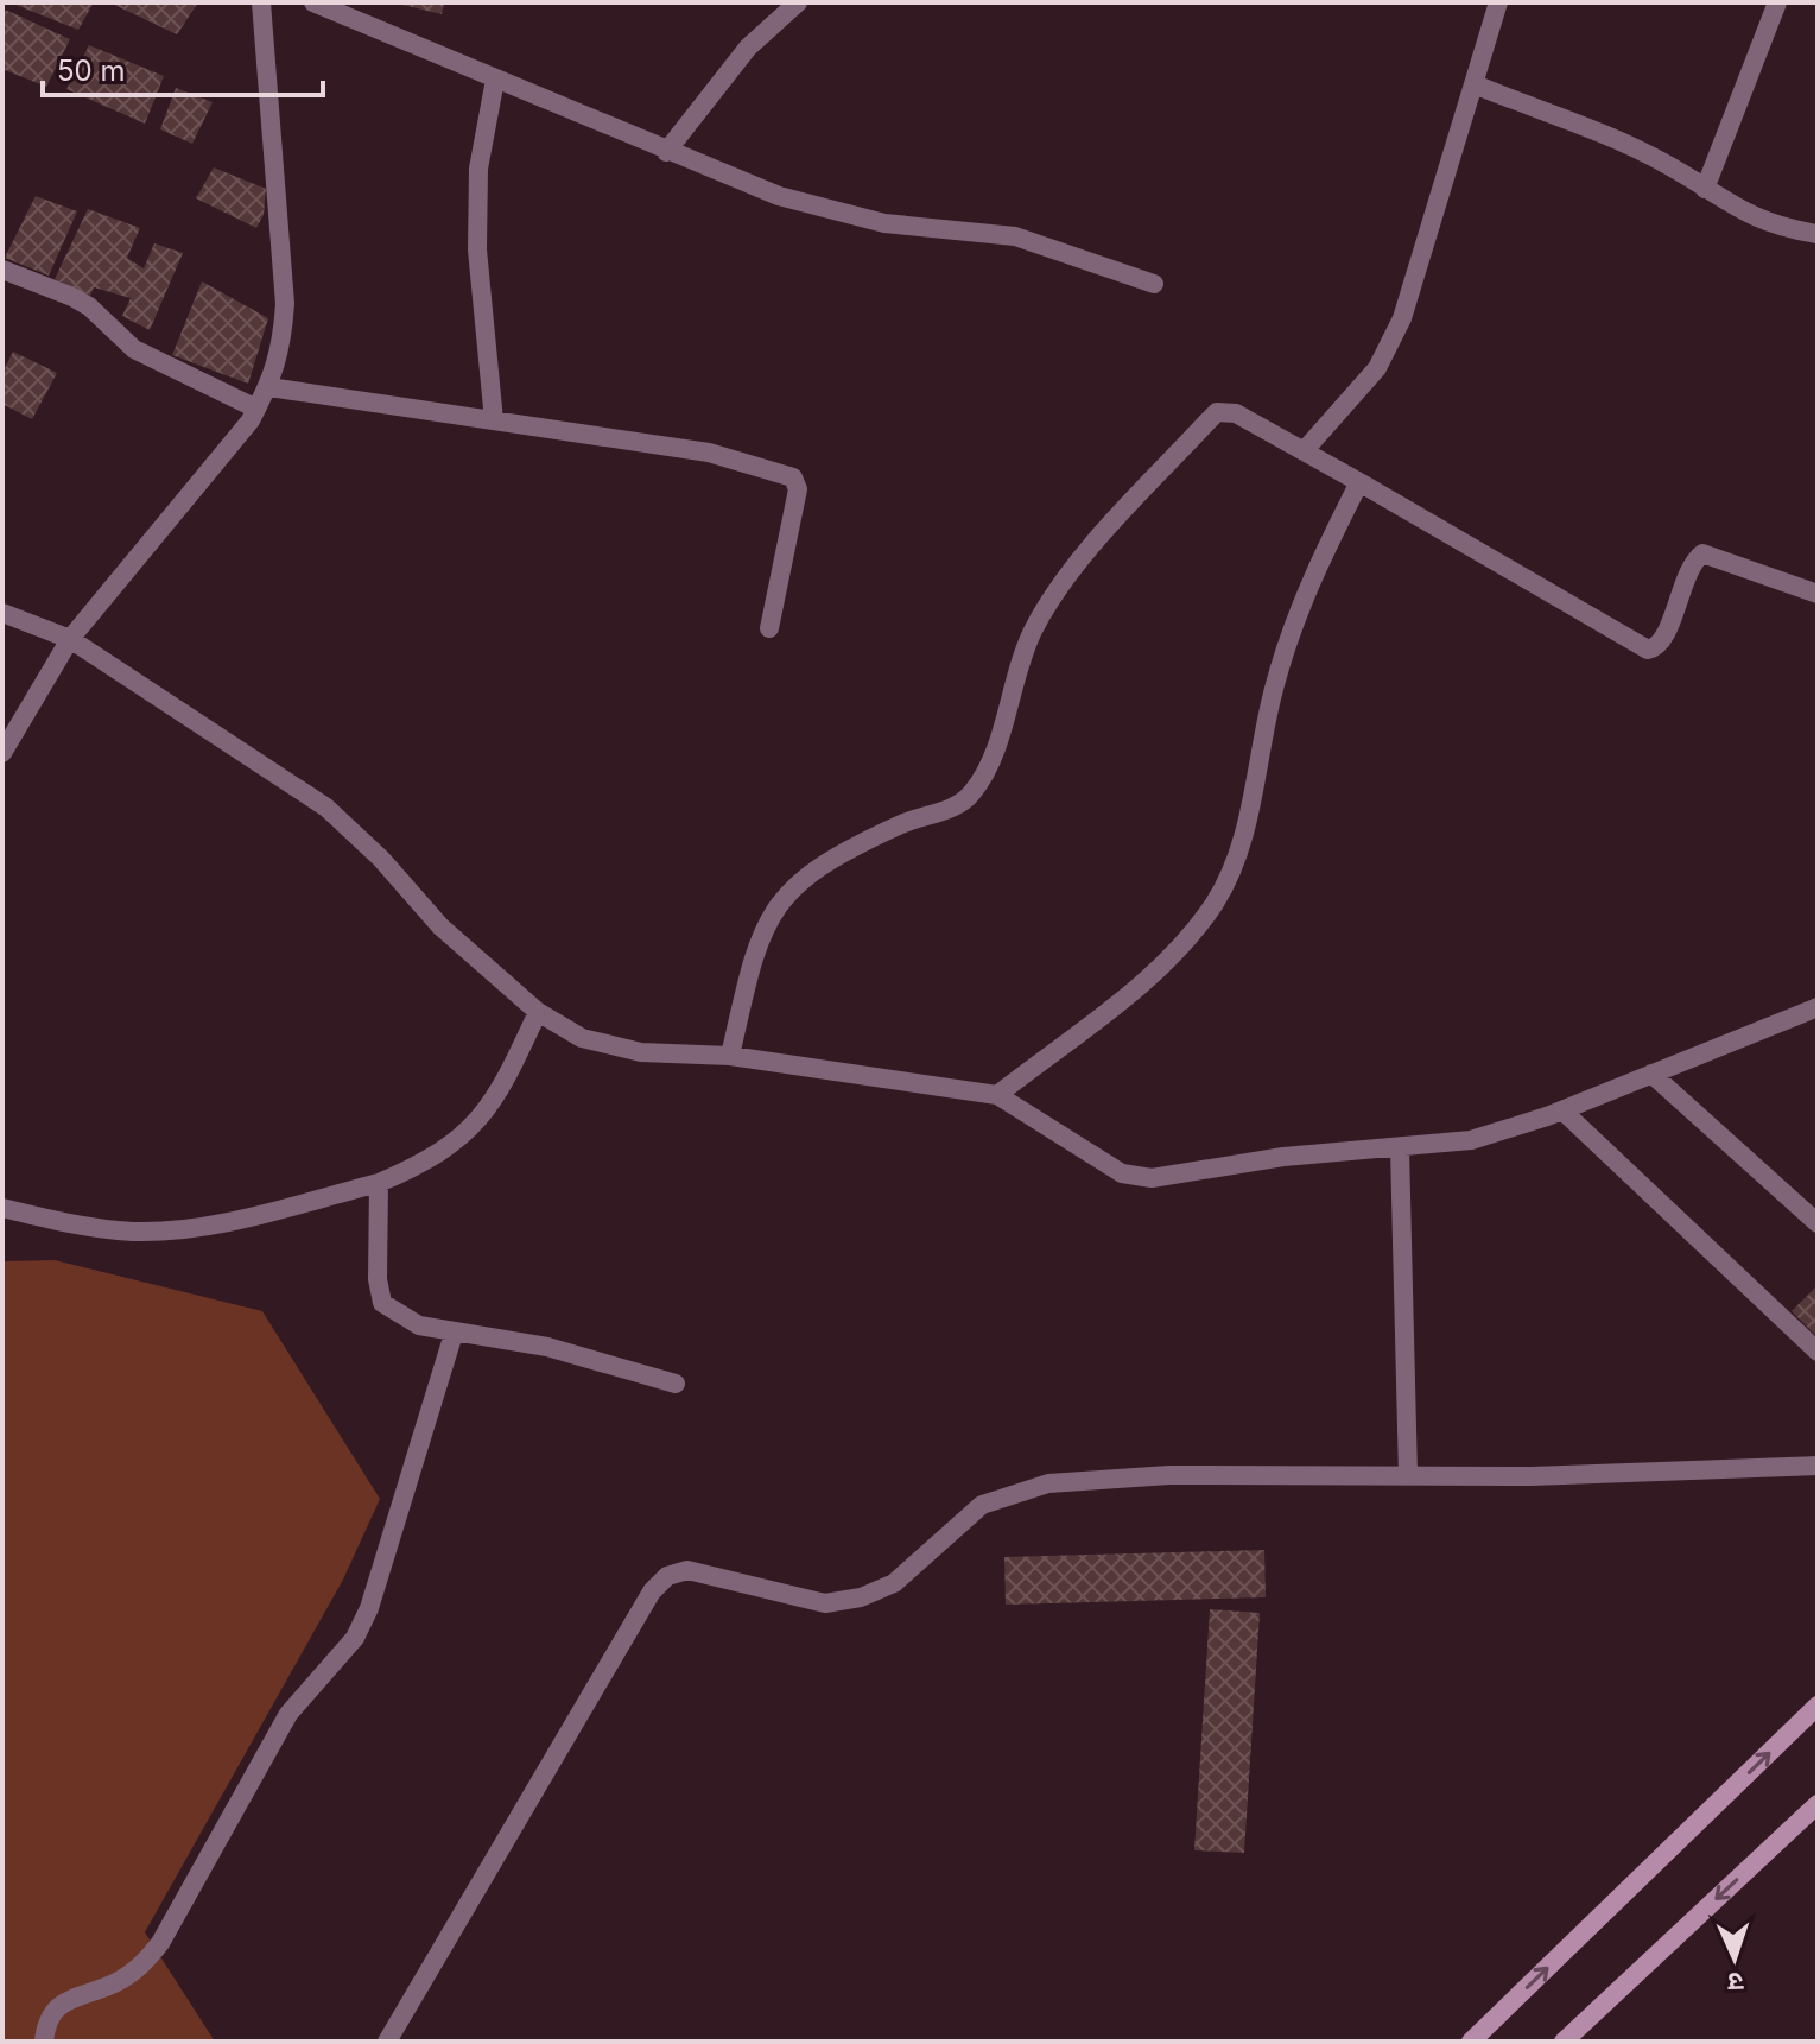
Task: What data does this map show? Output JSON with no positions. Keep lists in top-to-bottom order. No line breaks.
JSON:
{"scale_bar":"50 m","north":"bottom"}
